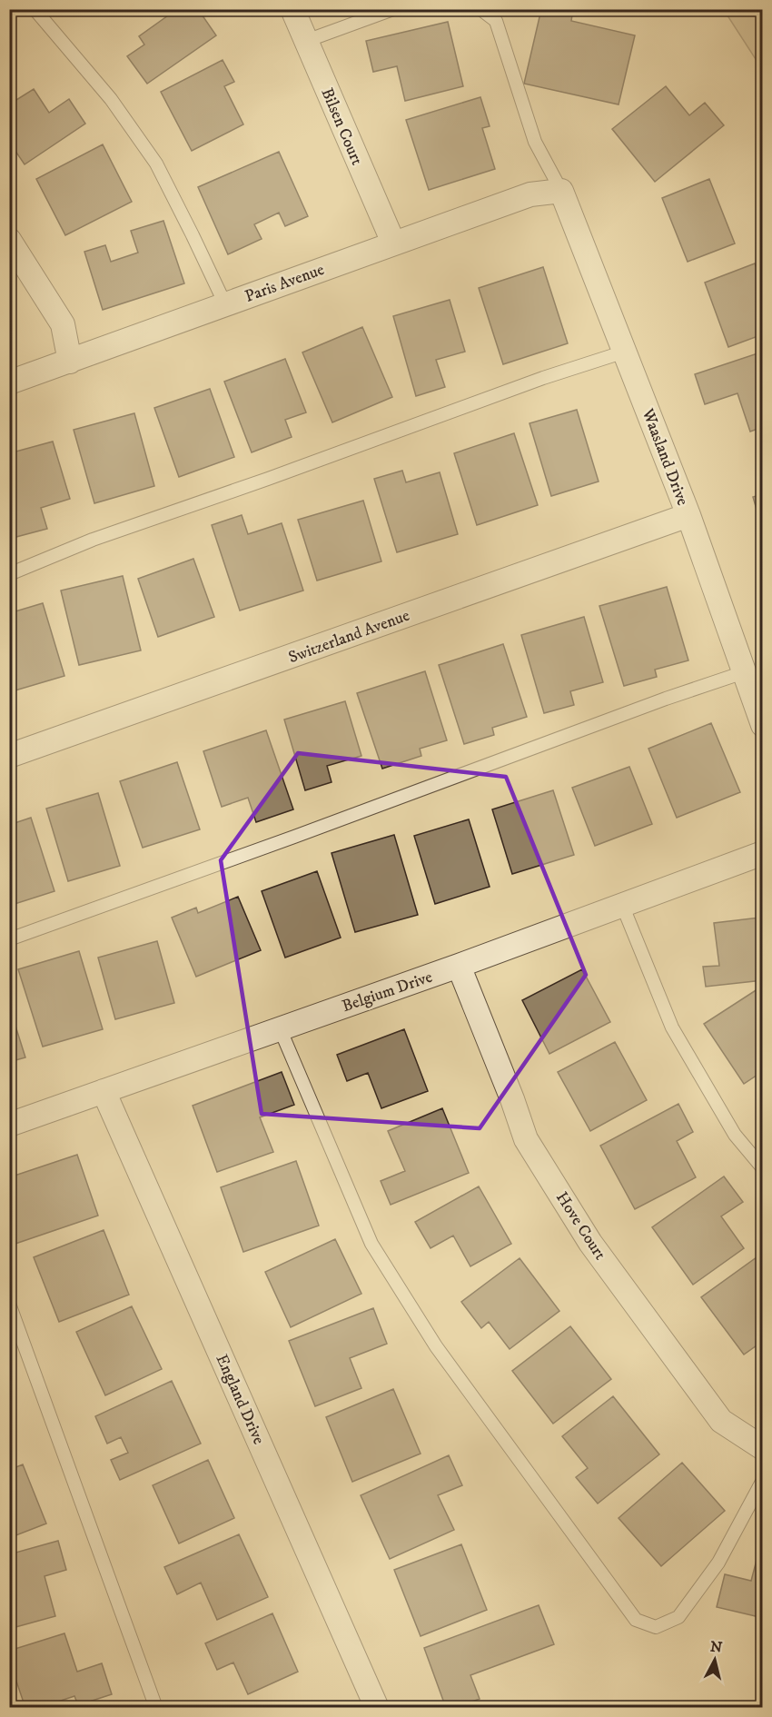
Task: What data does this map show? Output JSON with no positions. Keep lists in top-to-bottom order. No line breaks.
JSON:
{"streets":{"street":["Bilsen Court","Paris Avenue","Waasland Drive","Switzerland Avenue","Belgium Drive","Hove Court","England Drive"]},"crossings":[["Bilsen Court","Paris Avenue"],["Paris Avenue","Waasland Drive"],["Waasland Drive","Switzerland Avenue"],["Belgium Drive","Hove Court"],["Belgium Drive","England Drive"]],"north":"top"}
